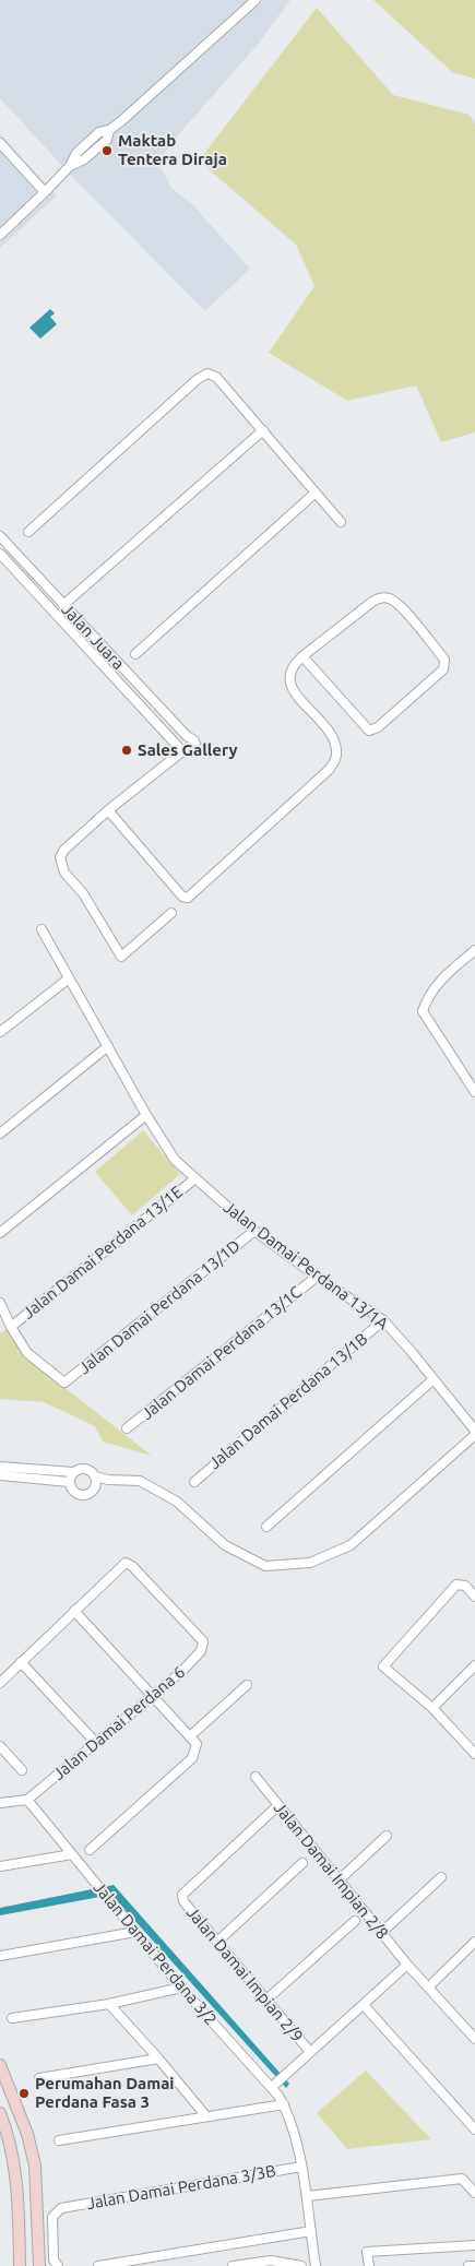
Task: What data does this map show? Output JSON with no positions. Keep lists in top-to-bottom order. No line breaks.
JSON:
{"streets":{"street":["Jalan Juara","Jalan Damai Perdana 13/1E","Jalan Damai Perdana 13/1A","Jalan Damai Perdana 13/1D","Jalan Damai Perdana 13/1C","Jalan Damai Perdana 13/1B","Jalan Damai Perdana 6","Jalan Damai Impian 2/8","Jalan Damai Perdana 3/2","Jalan Damai Impian 2/9","Jalan Damai Perdana 3/3B"]},"crossings":[["Jalan Damai Perdana 13/1E","Jalan Damai Perdana 13/1A"],["Jalan Damai Perdana 13/1E","Jalan Damai Perdana 13/1D"],["Jalan Damai Perdana 13/1A","Jalan Damai Perdana 13/1D"],["Jalan Damai Perdana 13/1A","Jalan Damai Perdana 13/1C"],["Jalan Damai Perdana 13/1A","Jalan Damai Perdana 13/1B"],["Jalan Damai Perdana 6","Jalan Damai Perdana 3/2"],["Jalan Damai Impian 2/8","Jalan Damai Impian 2/9"],["Jalan Damai Perdana 3/2","Jalan Damai Perdana 3/3B"]],"places":["Maktab Tentera Diraja","Sales Gallery","Perumahan Damai Perdana Fasa 3"]}
